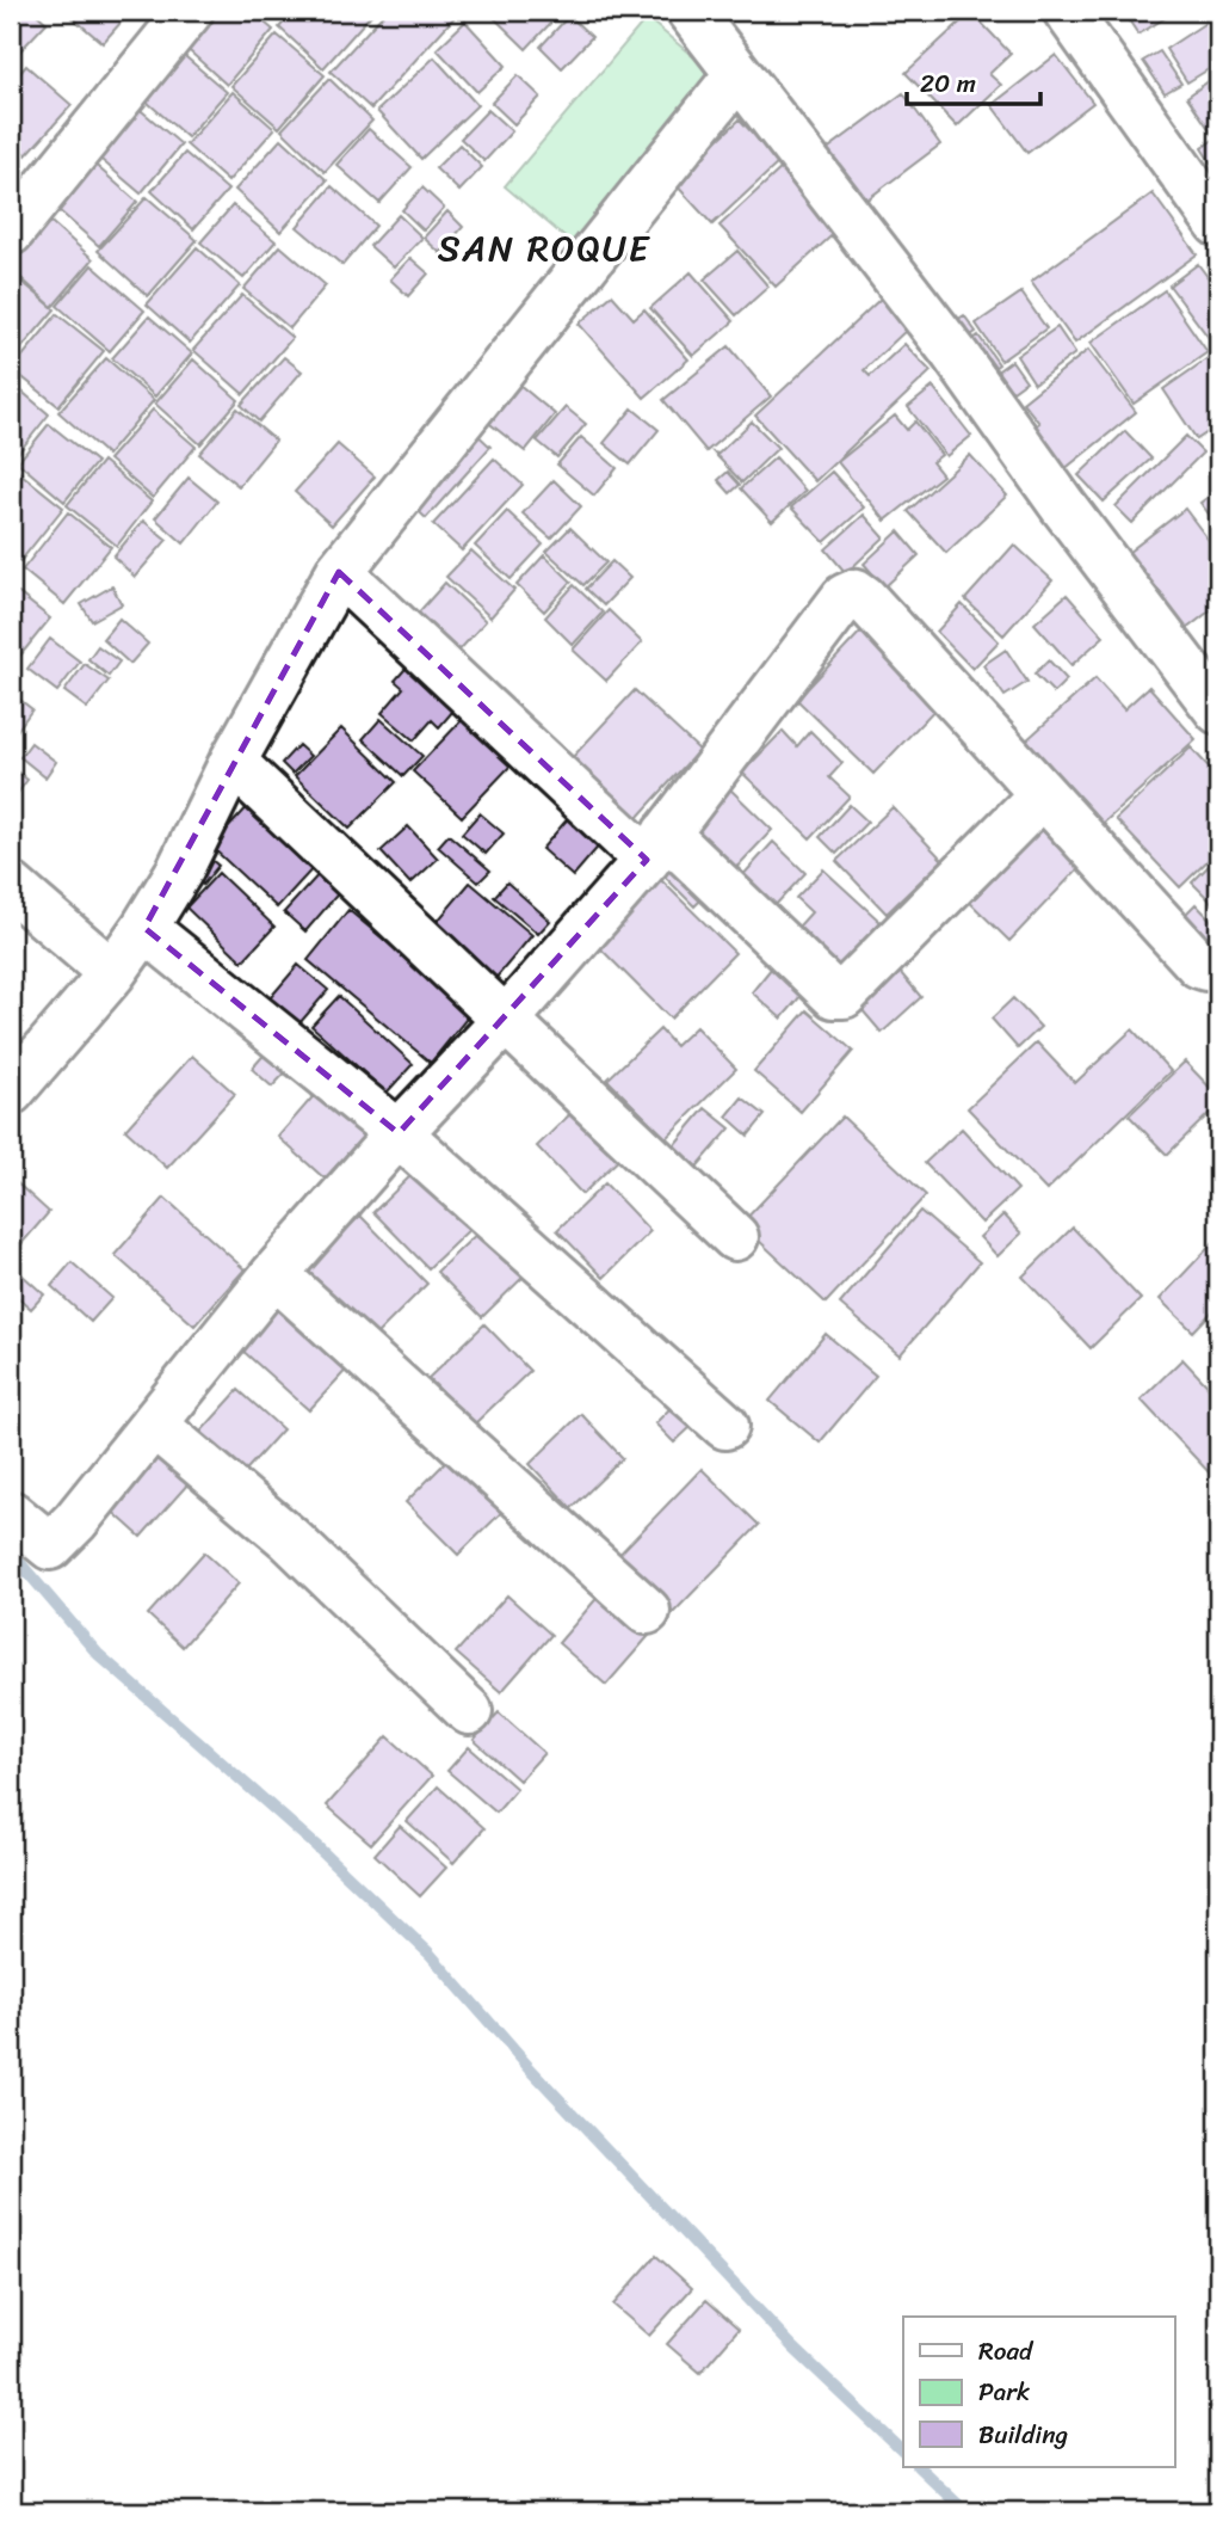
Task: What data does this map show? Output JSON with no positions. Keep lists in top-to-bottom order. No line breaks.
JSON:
{"districts":["SAN ROQUE"],"legend":["Road","Park","Building"],"scale_bar":"20 m"}
